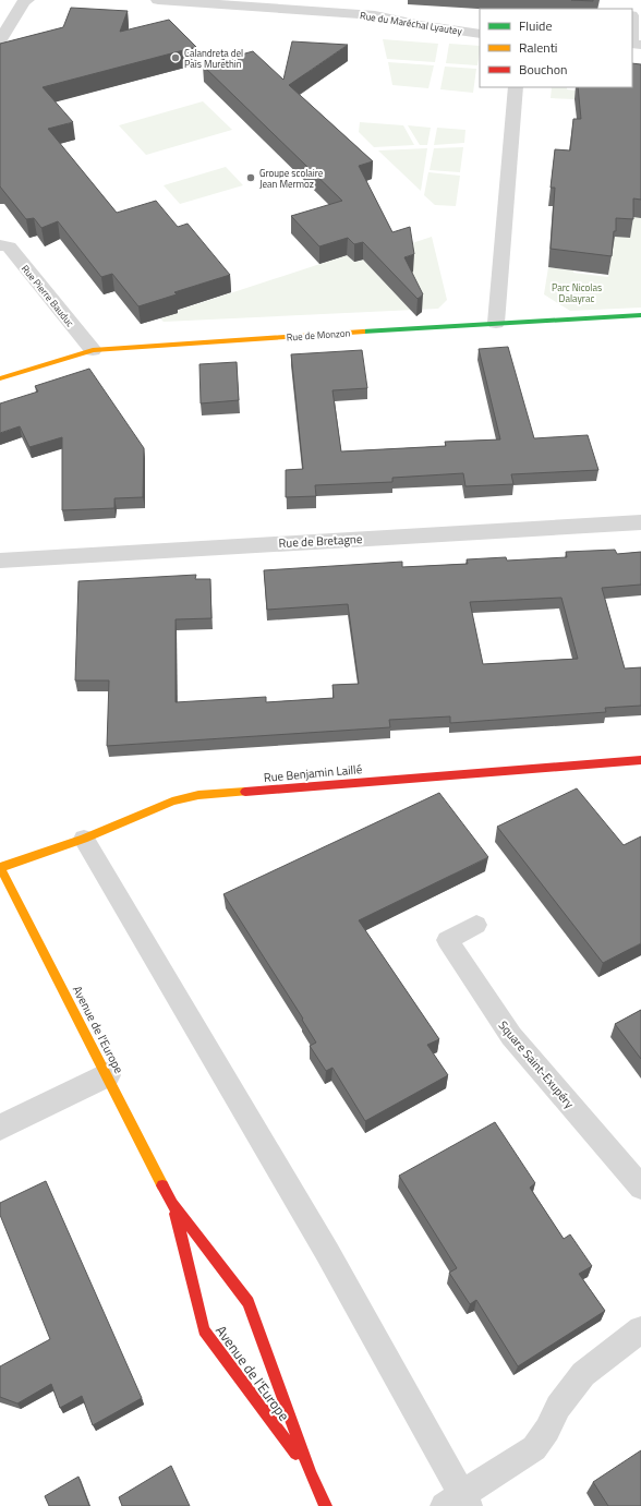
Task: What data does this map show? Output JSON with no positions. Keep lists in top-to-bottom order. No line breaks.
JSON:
{"streets":{"street":["Rue du Maréchal Lyautey","Rue Pierre Bauduc","Rue de Monzon","Rue de Bretagne","Rue Benjamin Laillé","Avenue de l'Europe"],"lane":["Square Saint-Exupéry"]},"crossings":[["Rue Pierre Bauduc","Rue de Monzon"],["Rue Benjamin Laillé","Avenue de l'Europe"]],"parks":["Parc Nicolas Dalayrac"],"places":["Calandreta del Paìs Murethin","Groupe scolaire Jean Mermoz"],"legend":["Fluide","Ralenti","Bouchon"]}
